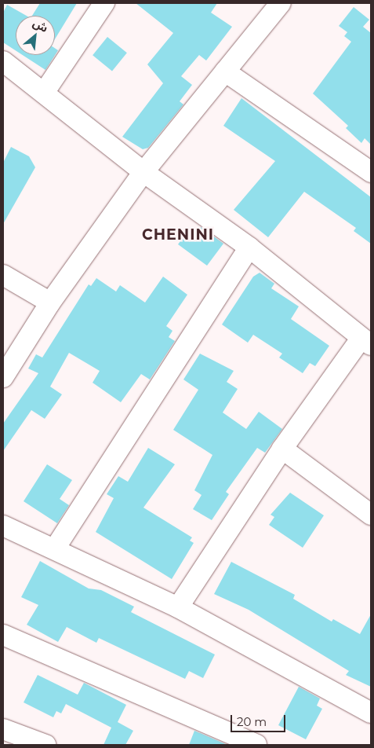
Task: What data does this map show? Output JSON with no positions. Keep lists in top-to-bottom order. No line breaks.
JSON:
{"districts":["CHENINI"],"scale_bar":"20 m","north":"top right"}
